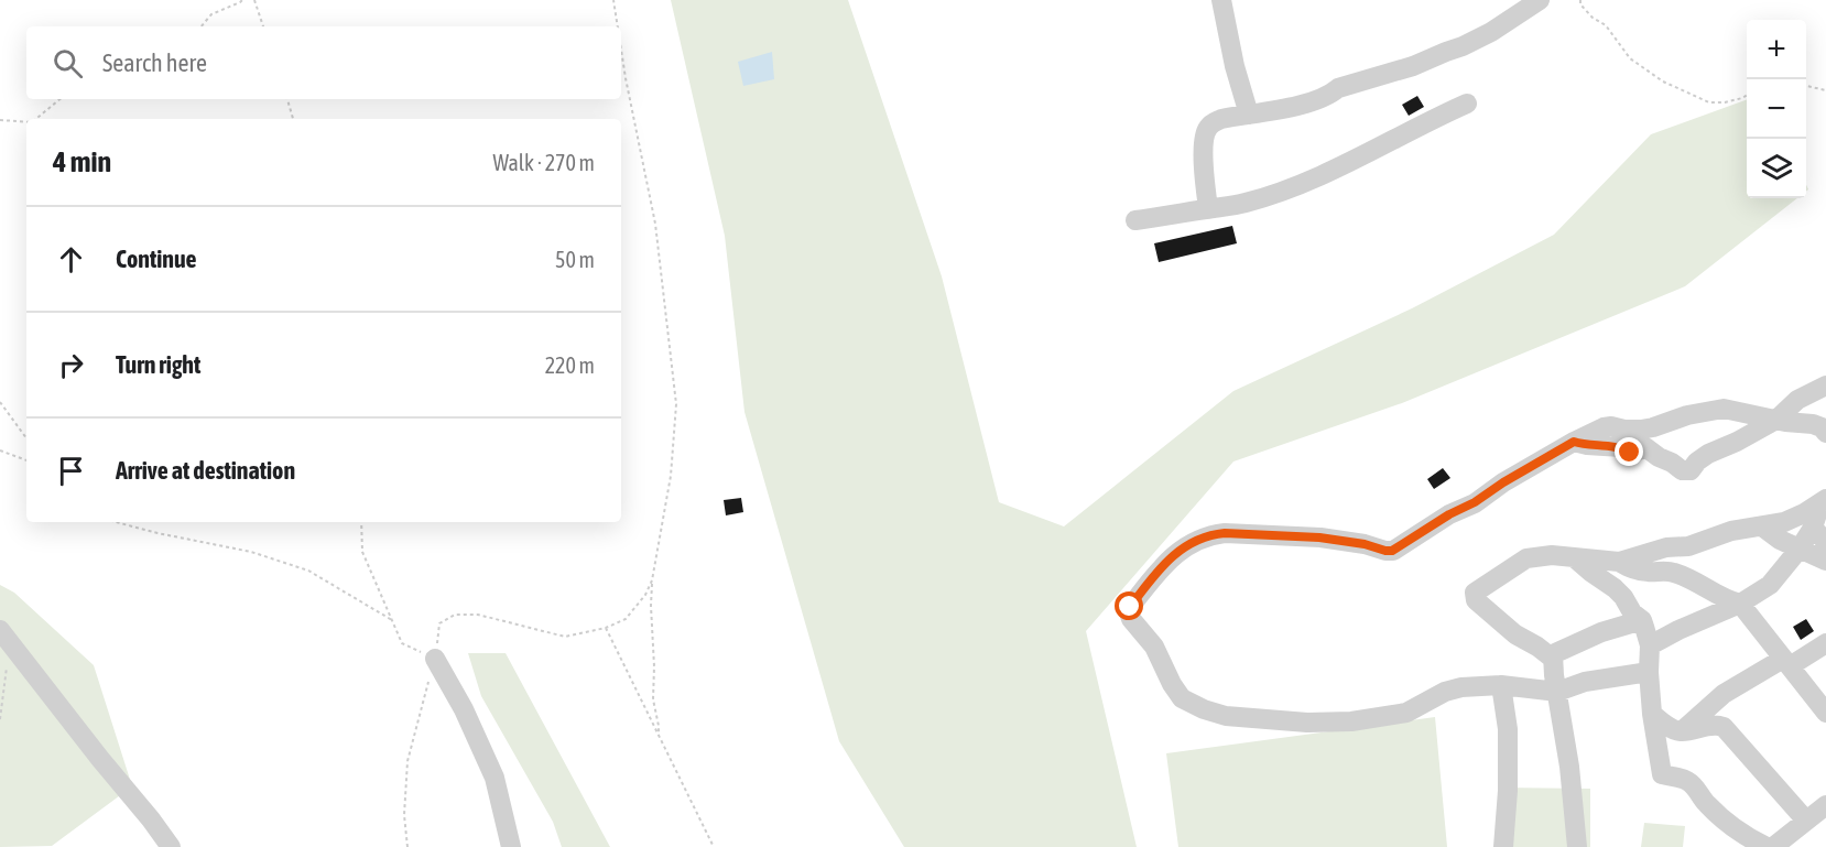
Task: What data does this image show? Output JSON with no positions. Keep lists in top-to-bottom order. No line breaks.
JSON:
{"page":{"map_buttons":["+","−"],"search":"Search here","heading":["4 min","Walk · 270 m"],"list":[["Continue","50 m"],["Turn right","220 m"],"Arrive at destination"]}}
